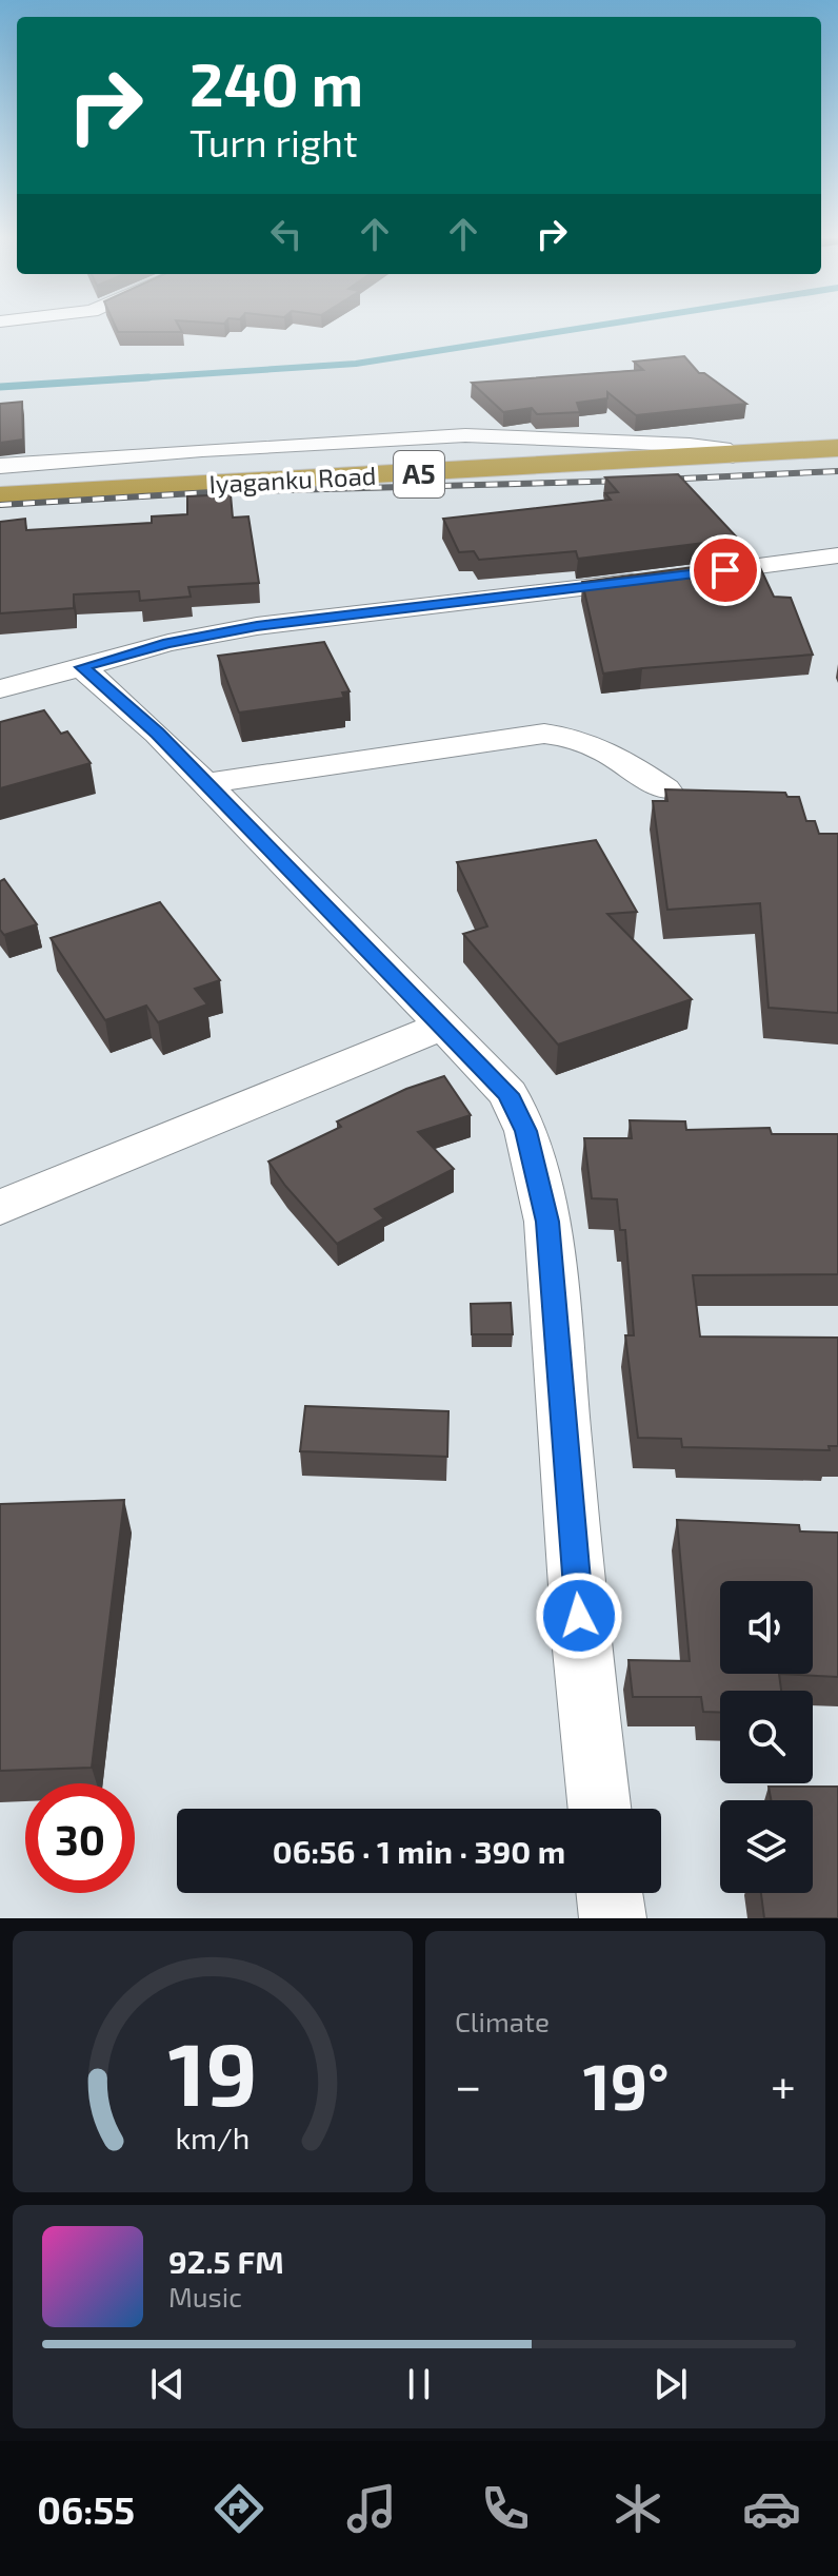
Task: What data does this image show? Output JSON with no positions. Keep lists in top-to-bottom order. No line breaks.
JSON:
{"streets":{"highway":["A5","Iyaganku Road"]},"page":{"turn":["240 m","Turn right"],"limit":"30","trip":"06:56 · 1 min · 390 m","tile":"Climate","heat":["−","19°","+"],"song":["92.5 FM","Music"],"tabs":"06:55","gauge":["19","km/h"]}}
